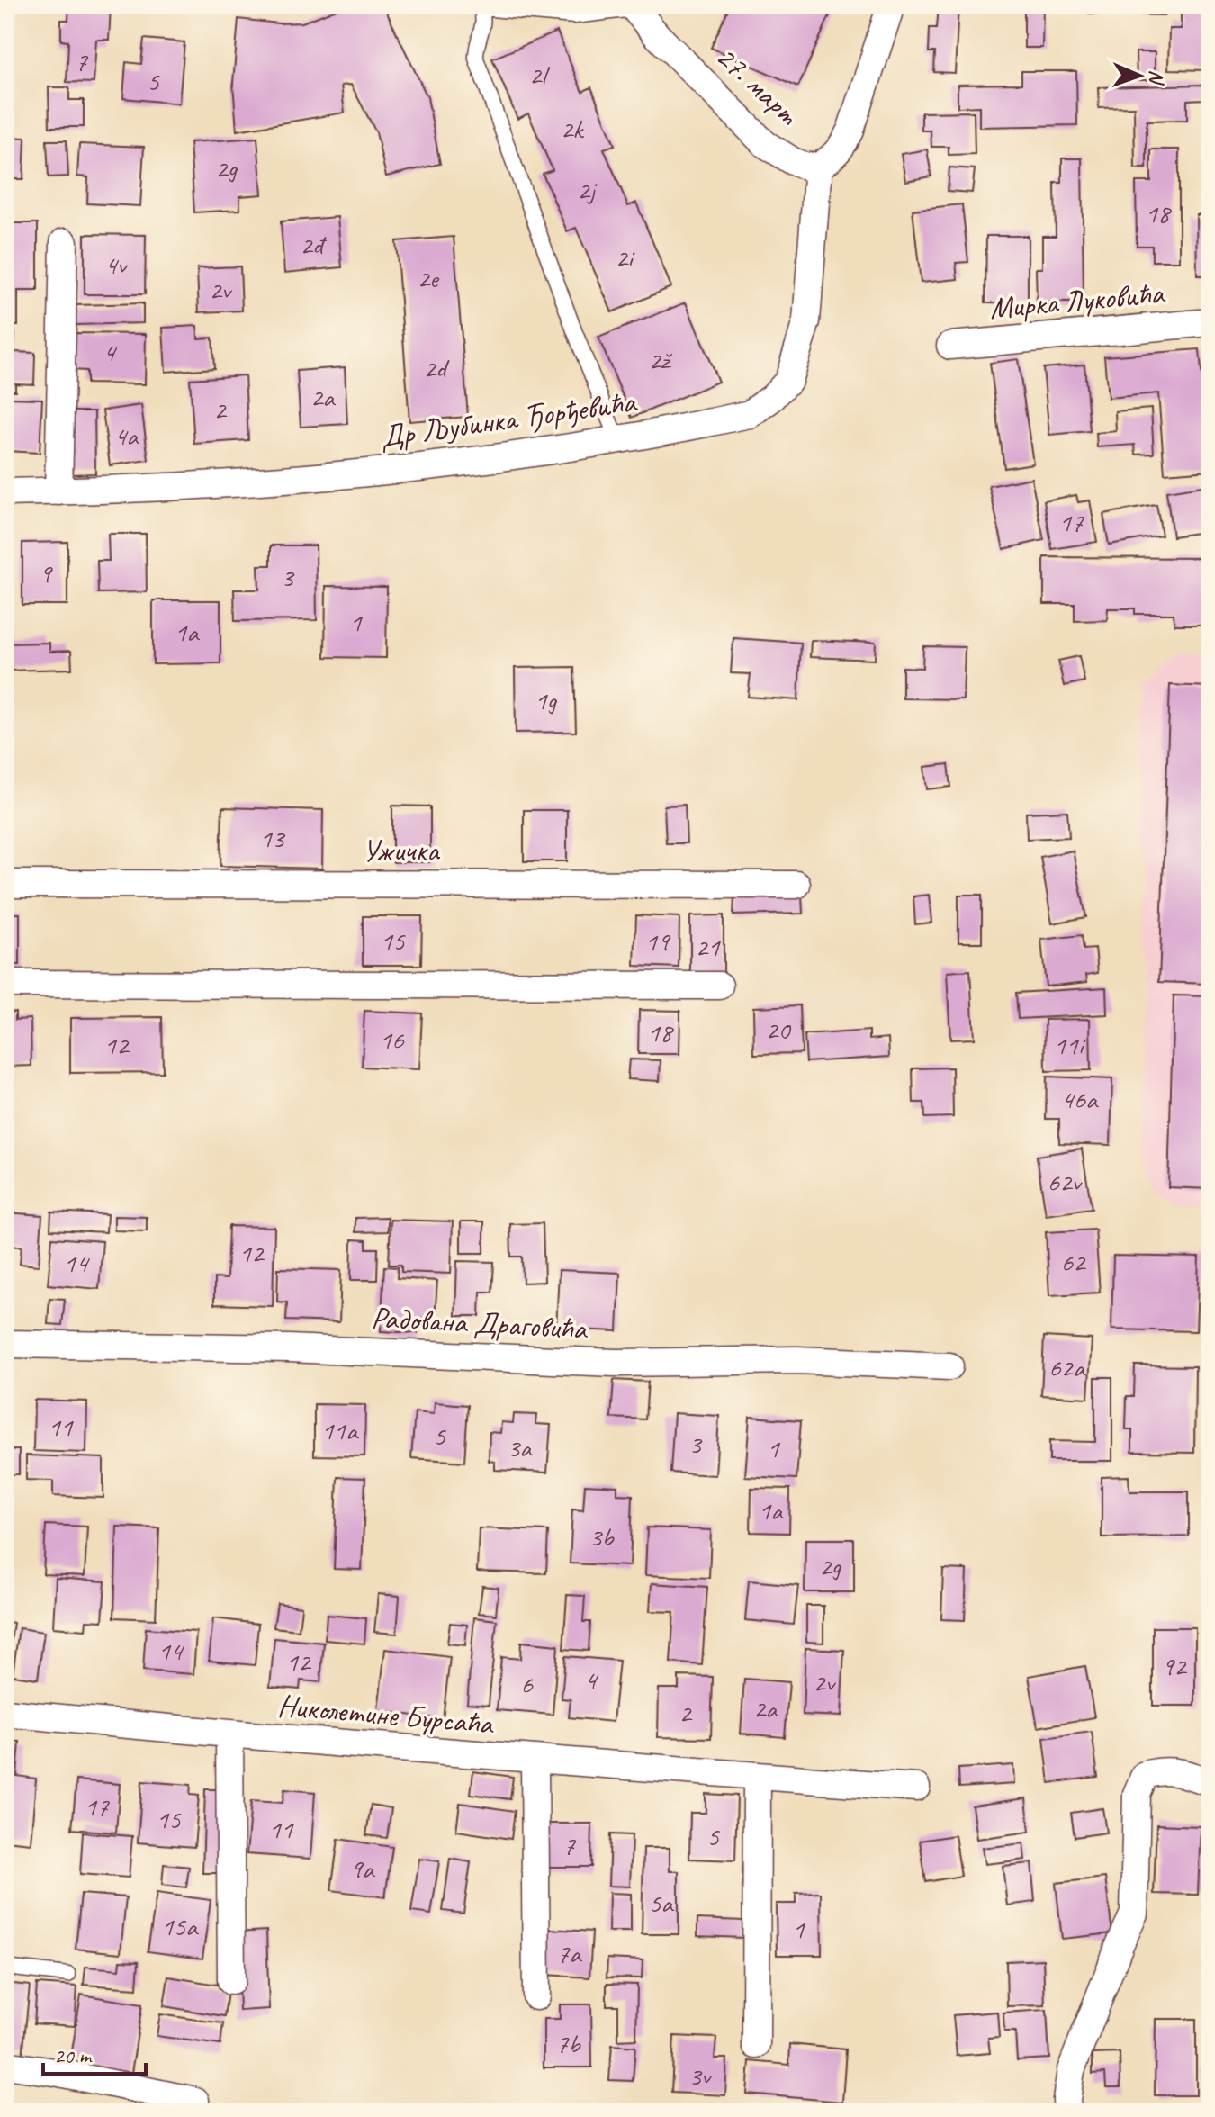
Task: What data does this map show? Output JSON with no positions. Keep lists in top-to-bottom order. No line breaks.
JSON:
{"streets":{"street":["27. март","Мирка Луковића","Др Љубинка Ђорђевића","Ужичка","Радована Драговића","Николетине Бурсаћа"]},"crossings":[["27. март","Др Љубинка Ђорђевића"]],"house_numbers":["7","2l","5","2k","2g","2j","18","2đ","2i","4v","2e","2v","4","2ž","2d","2a","2","4a","17","9","3","1","1a","1g","13","15","19","21","20","18","16","12","11i","46a","62v","12","62","14","62a","11","11a","5","3","3a","1","1a","3b","2g","14","12","92","4","2v","6","2a","2","17","15","11","5","7","9a","5a","15a","1","7a","7b","3v"],"scale_bar":"20 m","north":"right"}
